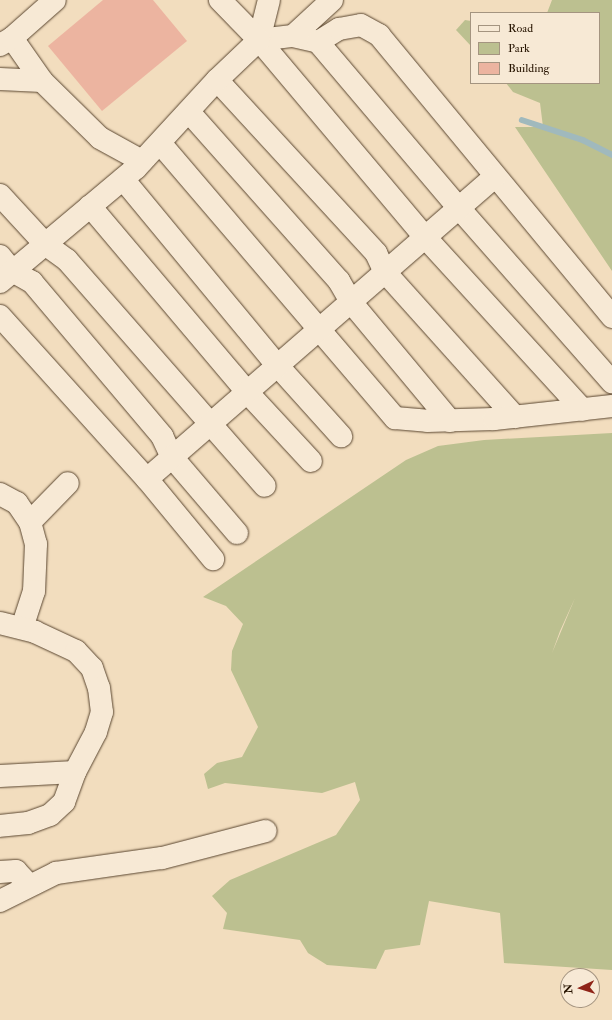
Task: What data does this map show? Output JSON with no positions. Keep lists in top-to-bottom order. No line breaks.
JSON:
{"legend":["Road","Park","Building"],"north":"left"}
